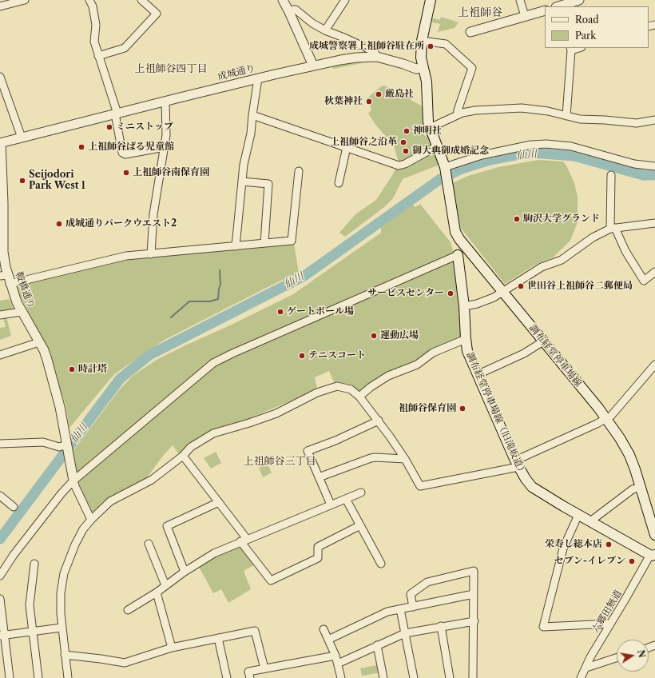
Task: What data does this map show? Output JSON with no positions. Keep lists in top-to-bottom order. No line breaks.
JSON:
{"streets":{"main road":["調布経堂停車場線","調布経堂停車場線（旧滝坂道）"],"street":["成城通り","鞍橋通り","六郷田無道"]},"crossings":[["成城通り","鞍橋通り"],["調布経堂停車場線（旧滝坂道）","六郷田無道"]],"districts":["上祖師谷","上祖師谷四丁目","上祖師谷三丁目"],"water":["仙川"],"places":["成城警察署上祖師谷駐在所","厳島社","秋葉神社","ミニストップ","神明社","上祖師谷之沿革","上祖師谷ぱる児童館","御大典御成婚記念","上祖師谷南保育園","Seijodori Park West 1","駒沢大学グランド","成城通りパークウエスト2","世田谷上祖師谷二郵便局","サービスセンター","ゲートボール場","運動広場","テニスコート","時計塔","祖師谷保育園","栄寿し総本店","セブン-イレブン"],"legend":["Road","Park"],"north":"right"}
